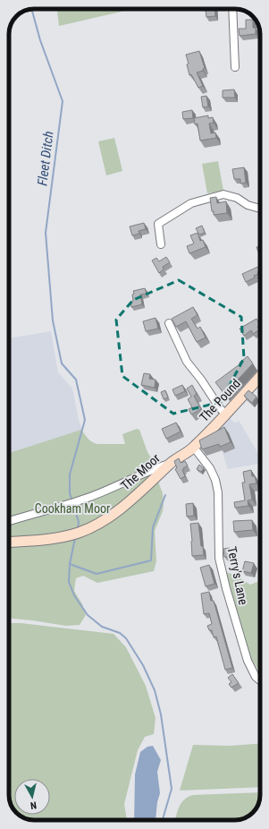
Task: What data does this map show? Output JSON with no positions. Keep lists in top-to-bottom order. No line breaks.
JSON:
{"streets":{"main road":["The Pound","The Moor"],"street":["Terry's Lane"]},"crossings":[["The Pound","The Moor"],["The Pound","Terry's Lane"],["The Moor","Terry's Lane"]],"water":["Fleet Ditch"],"parks":["Cookham Moor"],"north":"bottom"}
